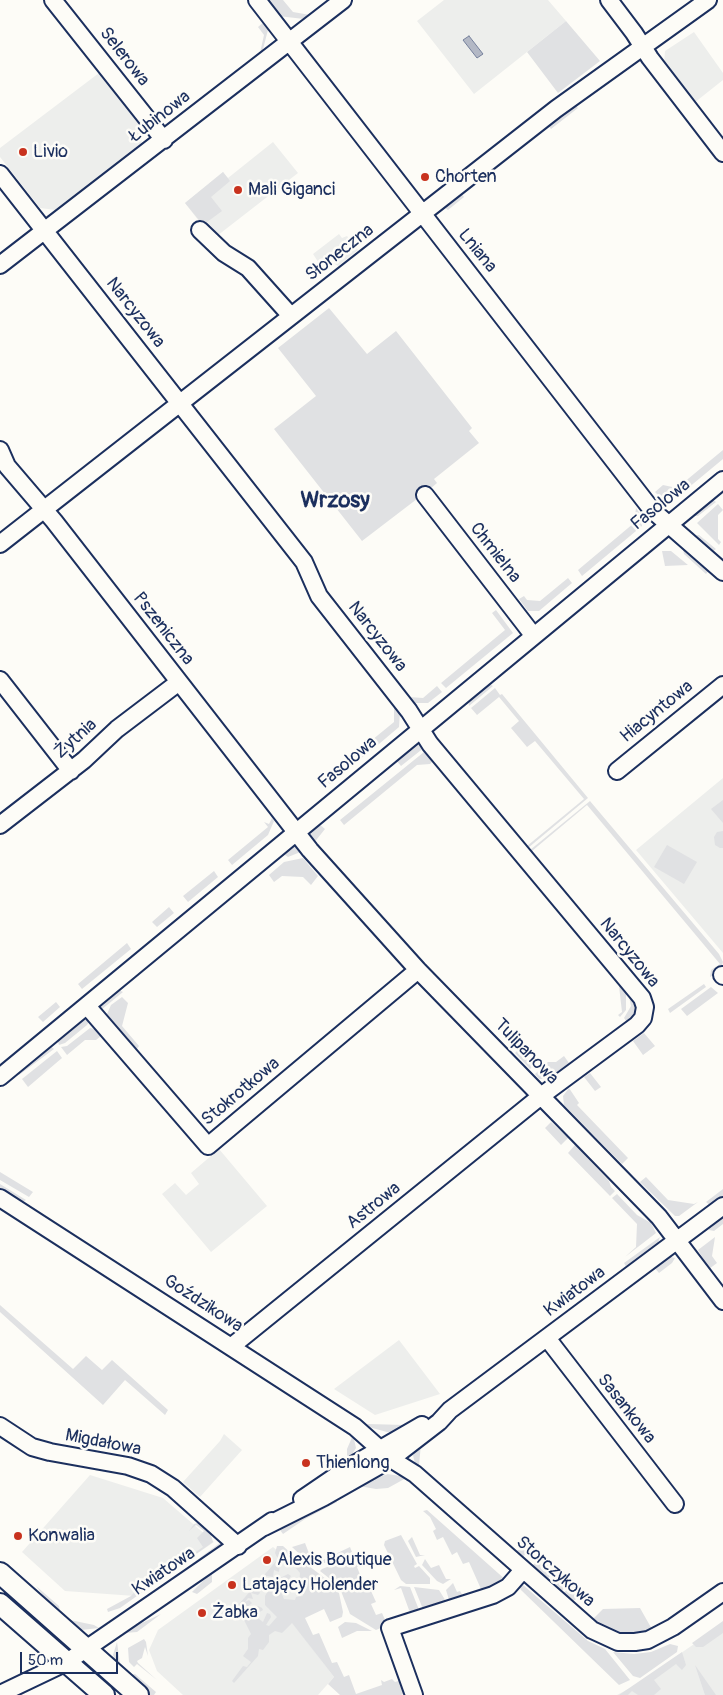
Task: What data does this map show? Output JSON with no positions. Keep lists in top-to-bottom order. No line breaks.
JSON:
{"streets":{"street":["Selerowa","Łubinowa","Lniana","Słoneczna","Narcyzowa","Fasolowa","Chmielna","Pszeniczna","Hiacyntowa","Żytnia","Tulipanowa","Stokrotkowa","Astrowa","Kwiatowa","Goździkowa","Sasankowa","Migdałowa","Storczykowa"]},"crossings":[["Selerowa","Łubinowa"],["Łubinowa","Lniana"],["Łubinowa","Narcyzowa"],["Lniana","Słoneczna"],["Lniana","Fasolowa"],["Słoneczna","Narcyzowa"],["Słoneczna","Pszeniczna"],["Narcyzowa","Fasolowa"],["Narcyzowa","Tulipanowa"],["Narcyzowa","Astrowa"],["Fasolowa","Chmielna"],["Fasolowa","Pszeniczna"],["Fasolowa","Tulipanowa"],["Fasolowa","Stokrotkowa"],["Pszeniczna","Żytnia"],["Pszeniczna","Tulipanowa"],["Tulipanowa","Stokrotkowa"],["Tulipanowa","Astrowa"],["Tulipanowa","Kwiatowa"],["Astrowa","Goździkowa"],["Kwiatowa","Goździkowa"],["Kwiatowa","Sasankowa"],["Kwiatowa","Migdałowa"],["Kwiatowa","Storczykowa"],["Goździkowa","Storczykowa"]],"districts":["Wrzosy"],"places":["Livio","Chorten","Mali Giganci","Thienlong","Konwalia","Alexis Boutique","Latający Holender","Żabka"],"scale_bar":"50 m"}
